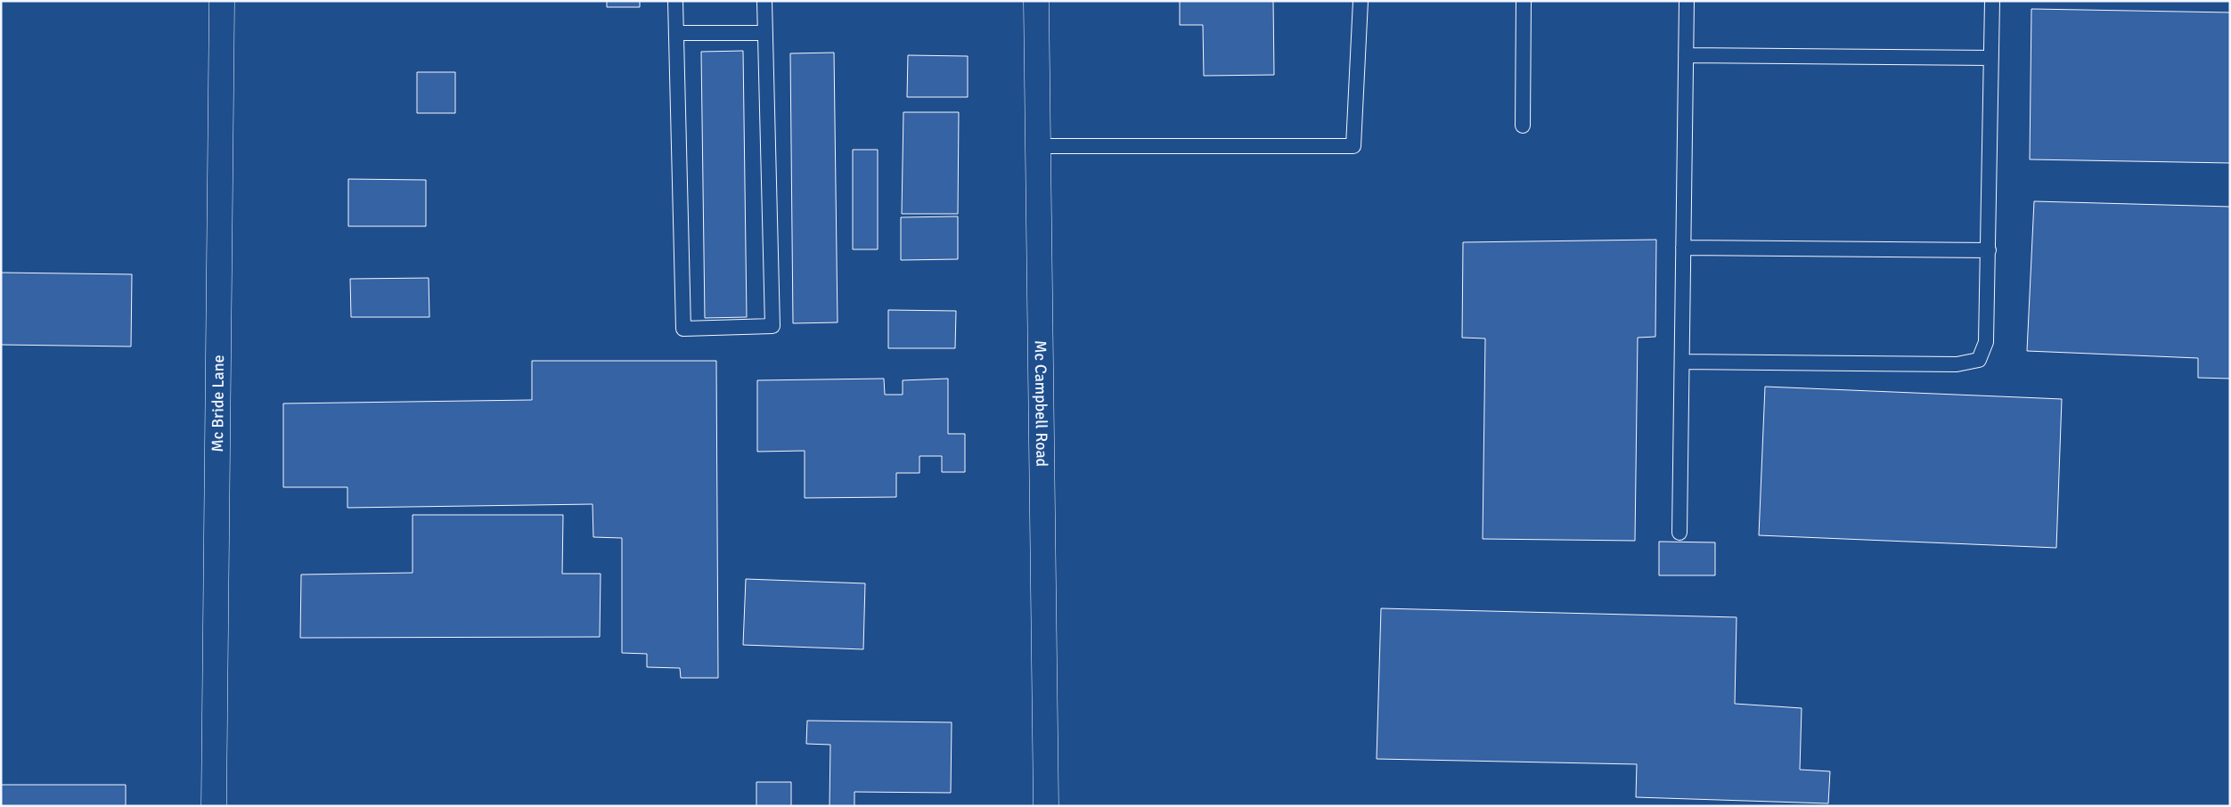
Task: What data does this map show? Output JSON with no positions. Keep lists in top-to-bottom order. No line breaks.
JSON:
{"streets":{"street":["Mc Bride Lane","Mc Campbell Road"]}}
